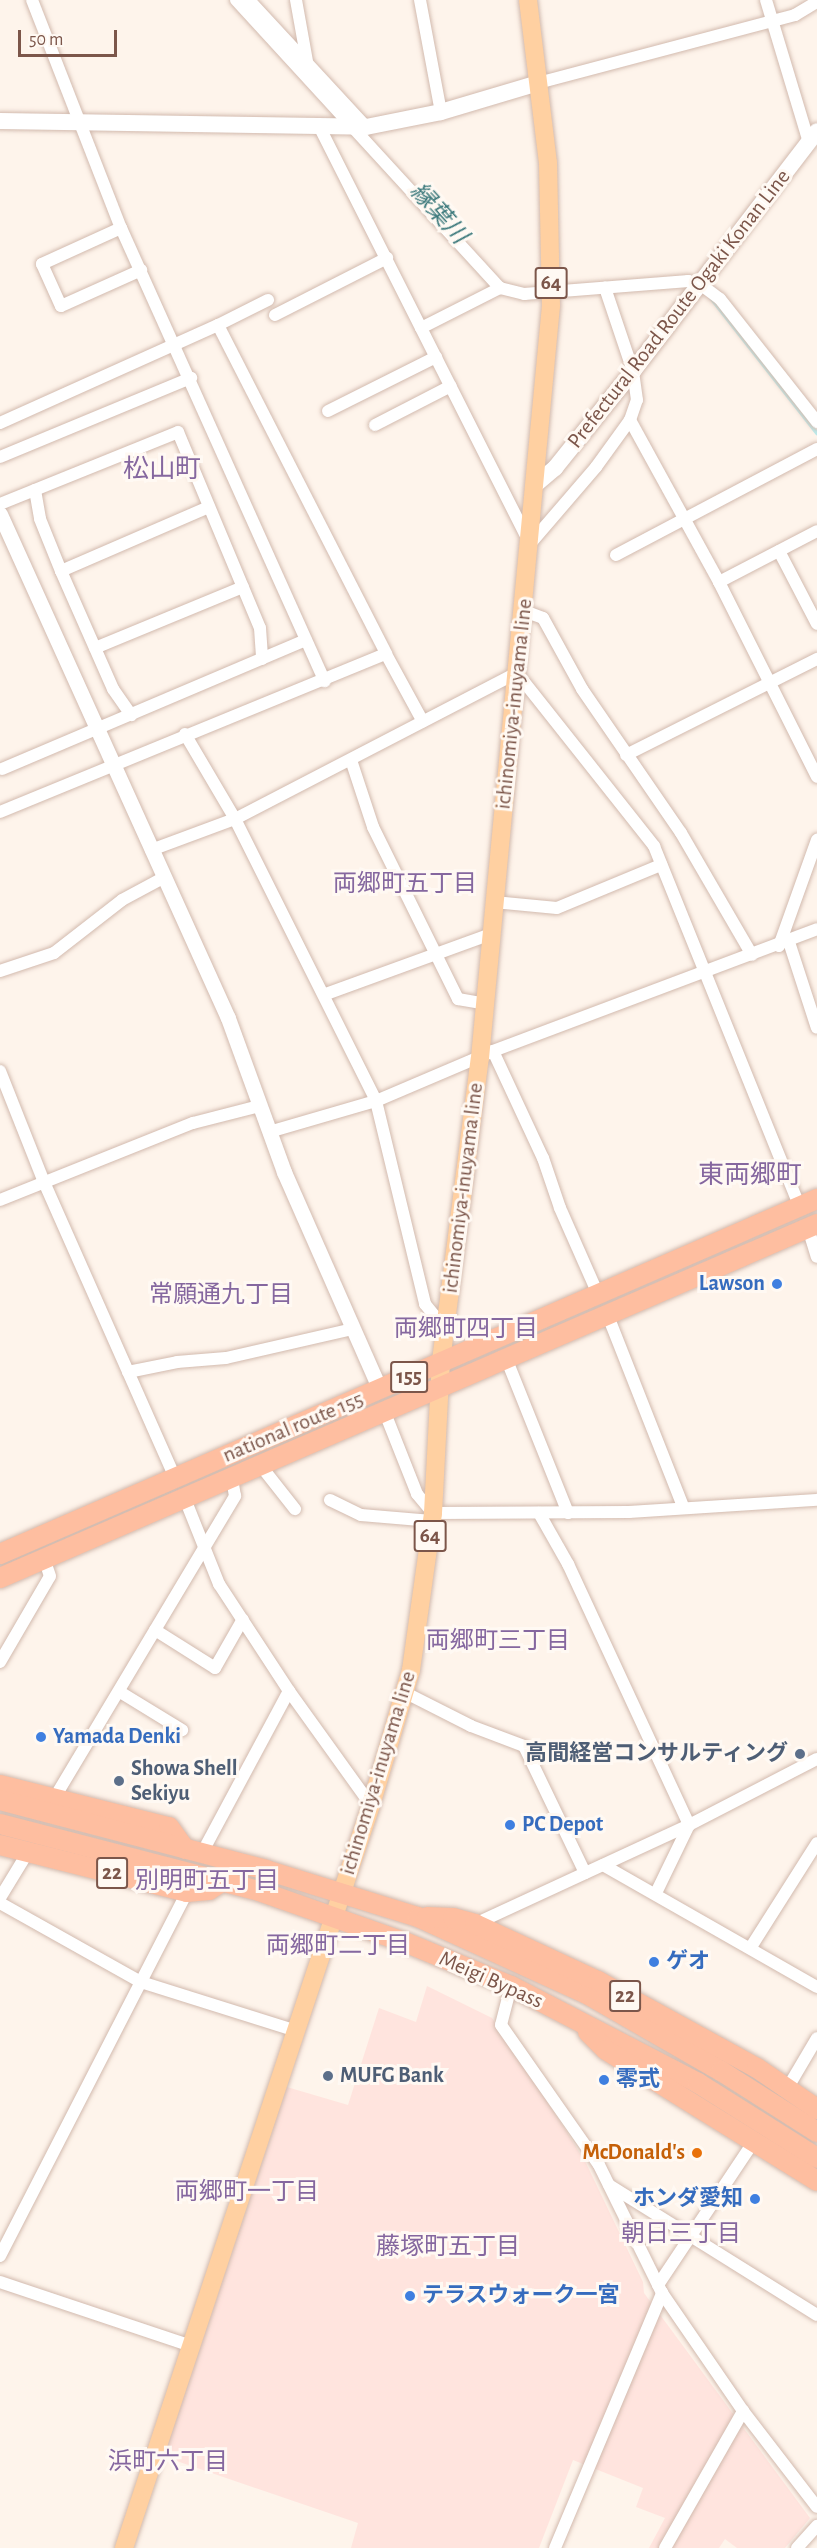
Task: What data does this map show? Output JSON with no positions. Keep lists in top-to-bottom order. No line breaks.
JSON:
{"streets":{"highway":["155","national route 155","22","Meigi Bypass"],"main road":["64","Prefectural Road Route Ogaki Konan Line","ichinomiya-inuyama line"]},"crossings":[["Prefectural Road Route Ogaki Konan Line","ichinomiya-inuyama line"],["ichinomiya-inuyama line","national route 155"],["ichinomiya-inuyama line","Meigi Bypass"],["22","Meigi Bypass"]],"districts":["松山町","両郷町五丁目","東両郷町","常願通九丁目","両郷町四丁目","両郷町三丁目","別明町五丁目","両郷町二丁目","両郷町一丁目","朝日三丁目","藤塚町五丁目","浜町六丁目"],"water":["縁葉川"],"places":["Lawson","Yamada Denki","高間経営コンサルティング","Showa Shell Sekiyu","PC Depot","ゲオ","MUFG Bank","零式","McDonald's","ホンダ愛知","テラスウォーク一宮"],"scale_bar":"50 m"}
